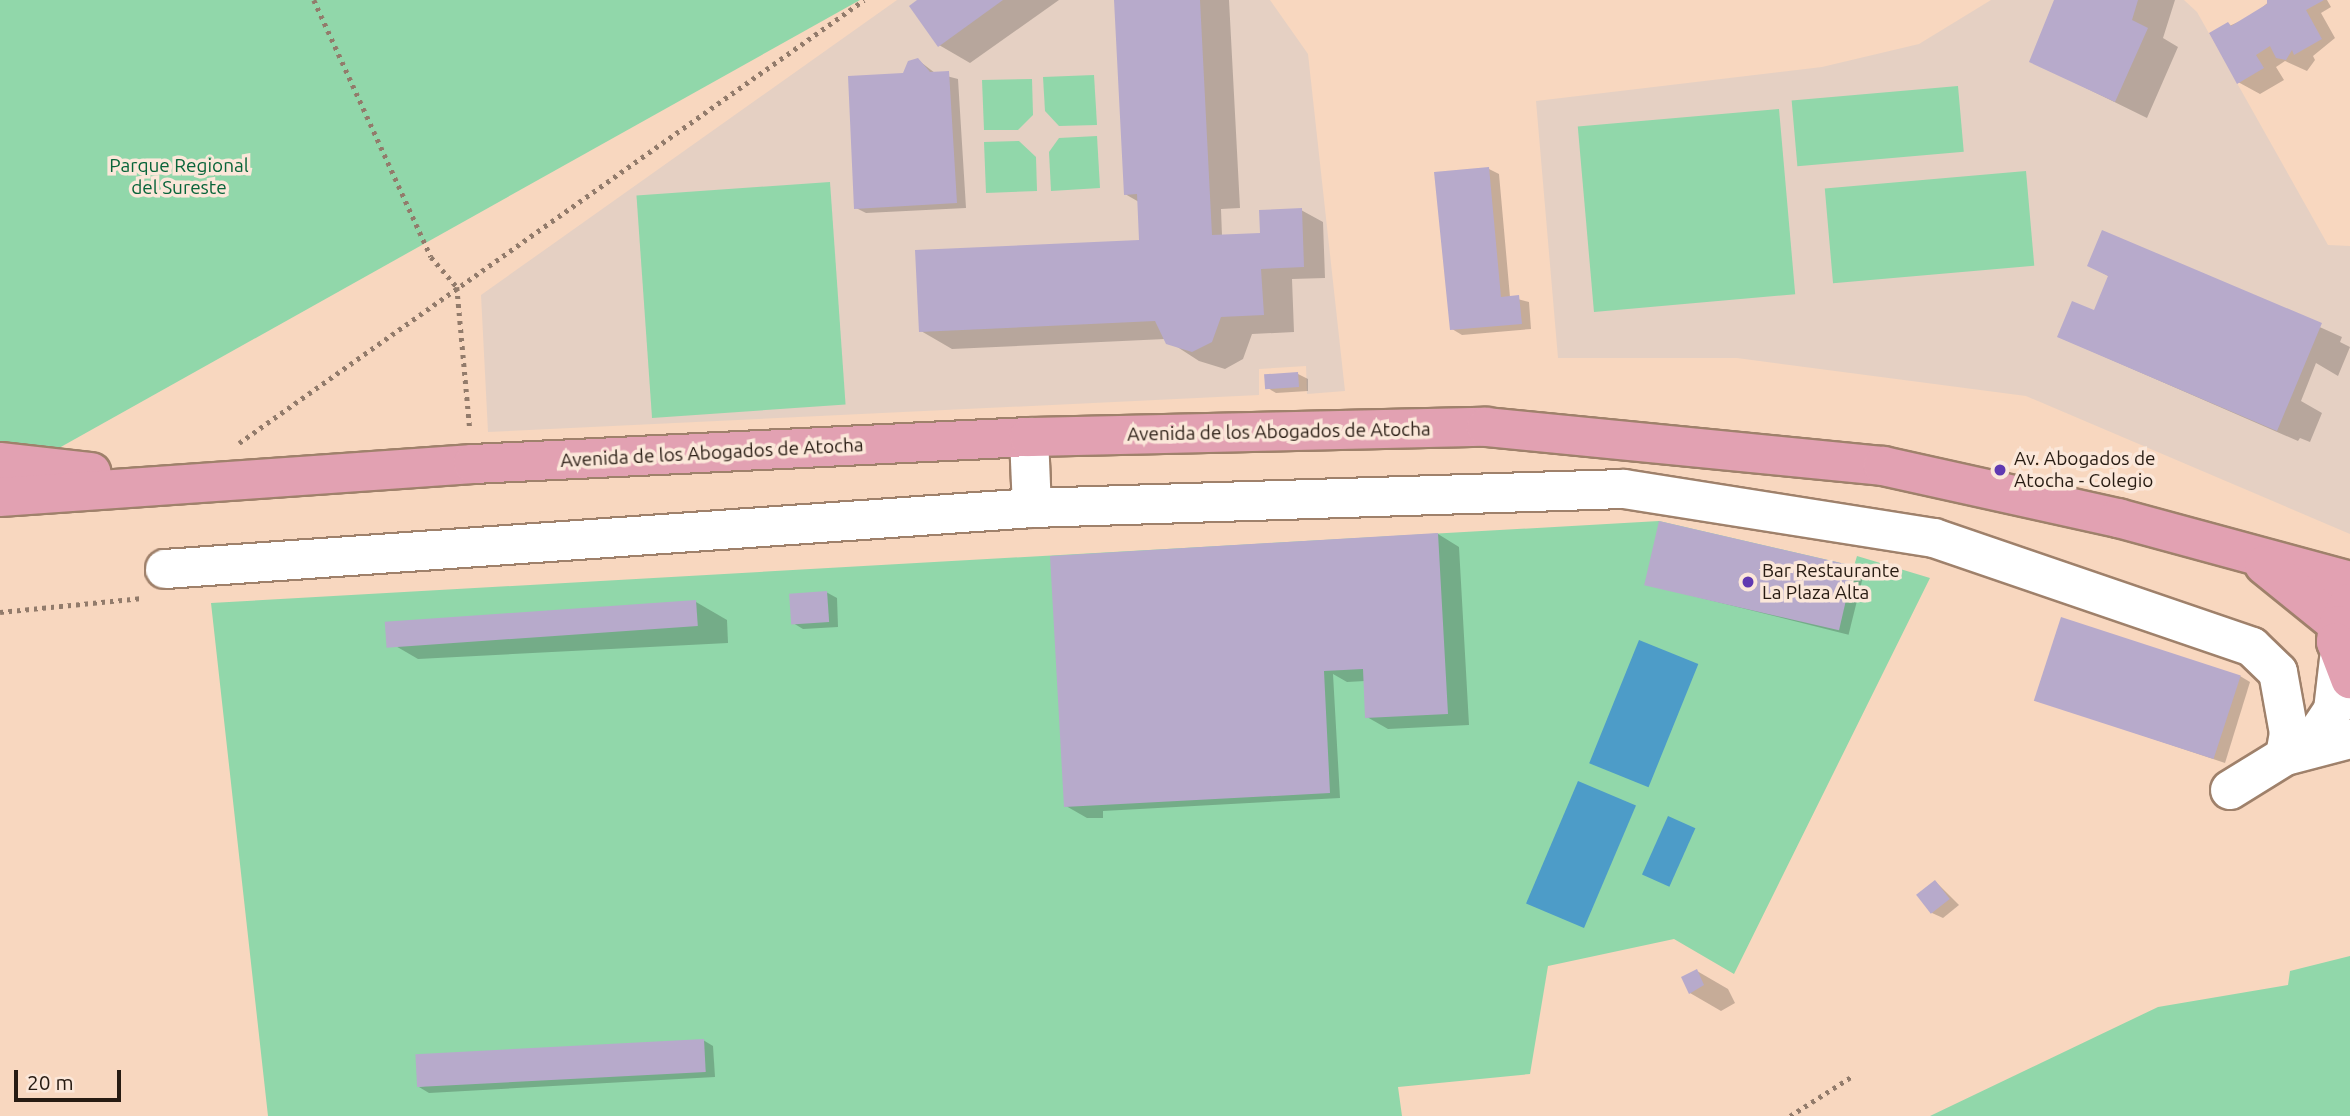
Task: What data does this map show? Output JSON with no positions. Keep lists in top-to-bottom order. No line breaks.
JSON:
{"streets":{"main road":["Avenida de los Abogados de Atocha"]},"parks":["Parque Regional del Sureste"],"places":["Av. Abogados de Atocha - Colegio","Bar Restaurante La Plaza Alta"],"scale_bar":"20 m"}
